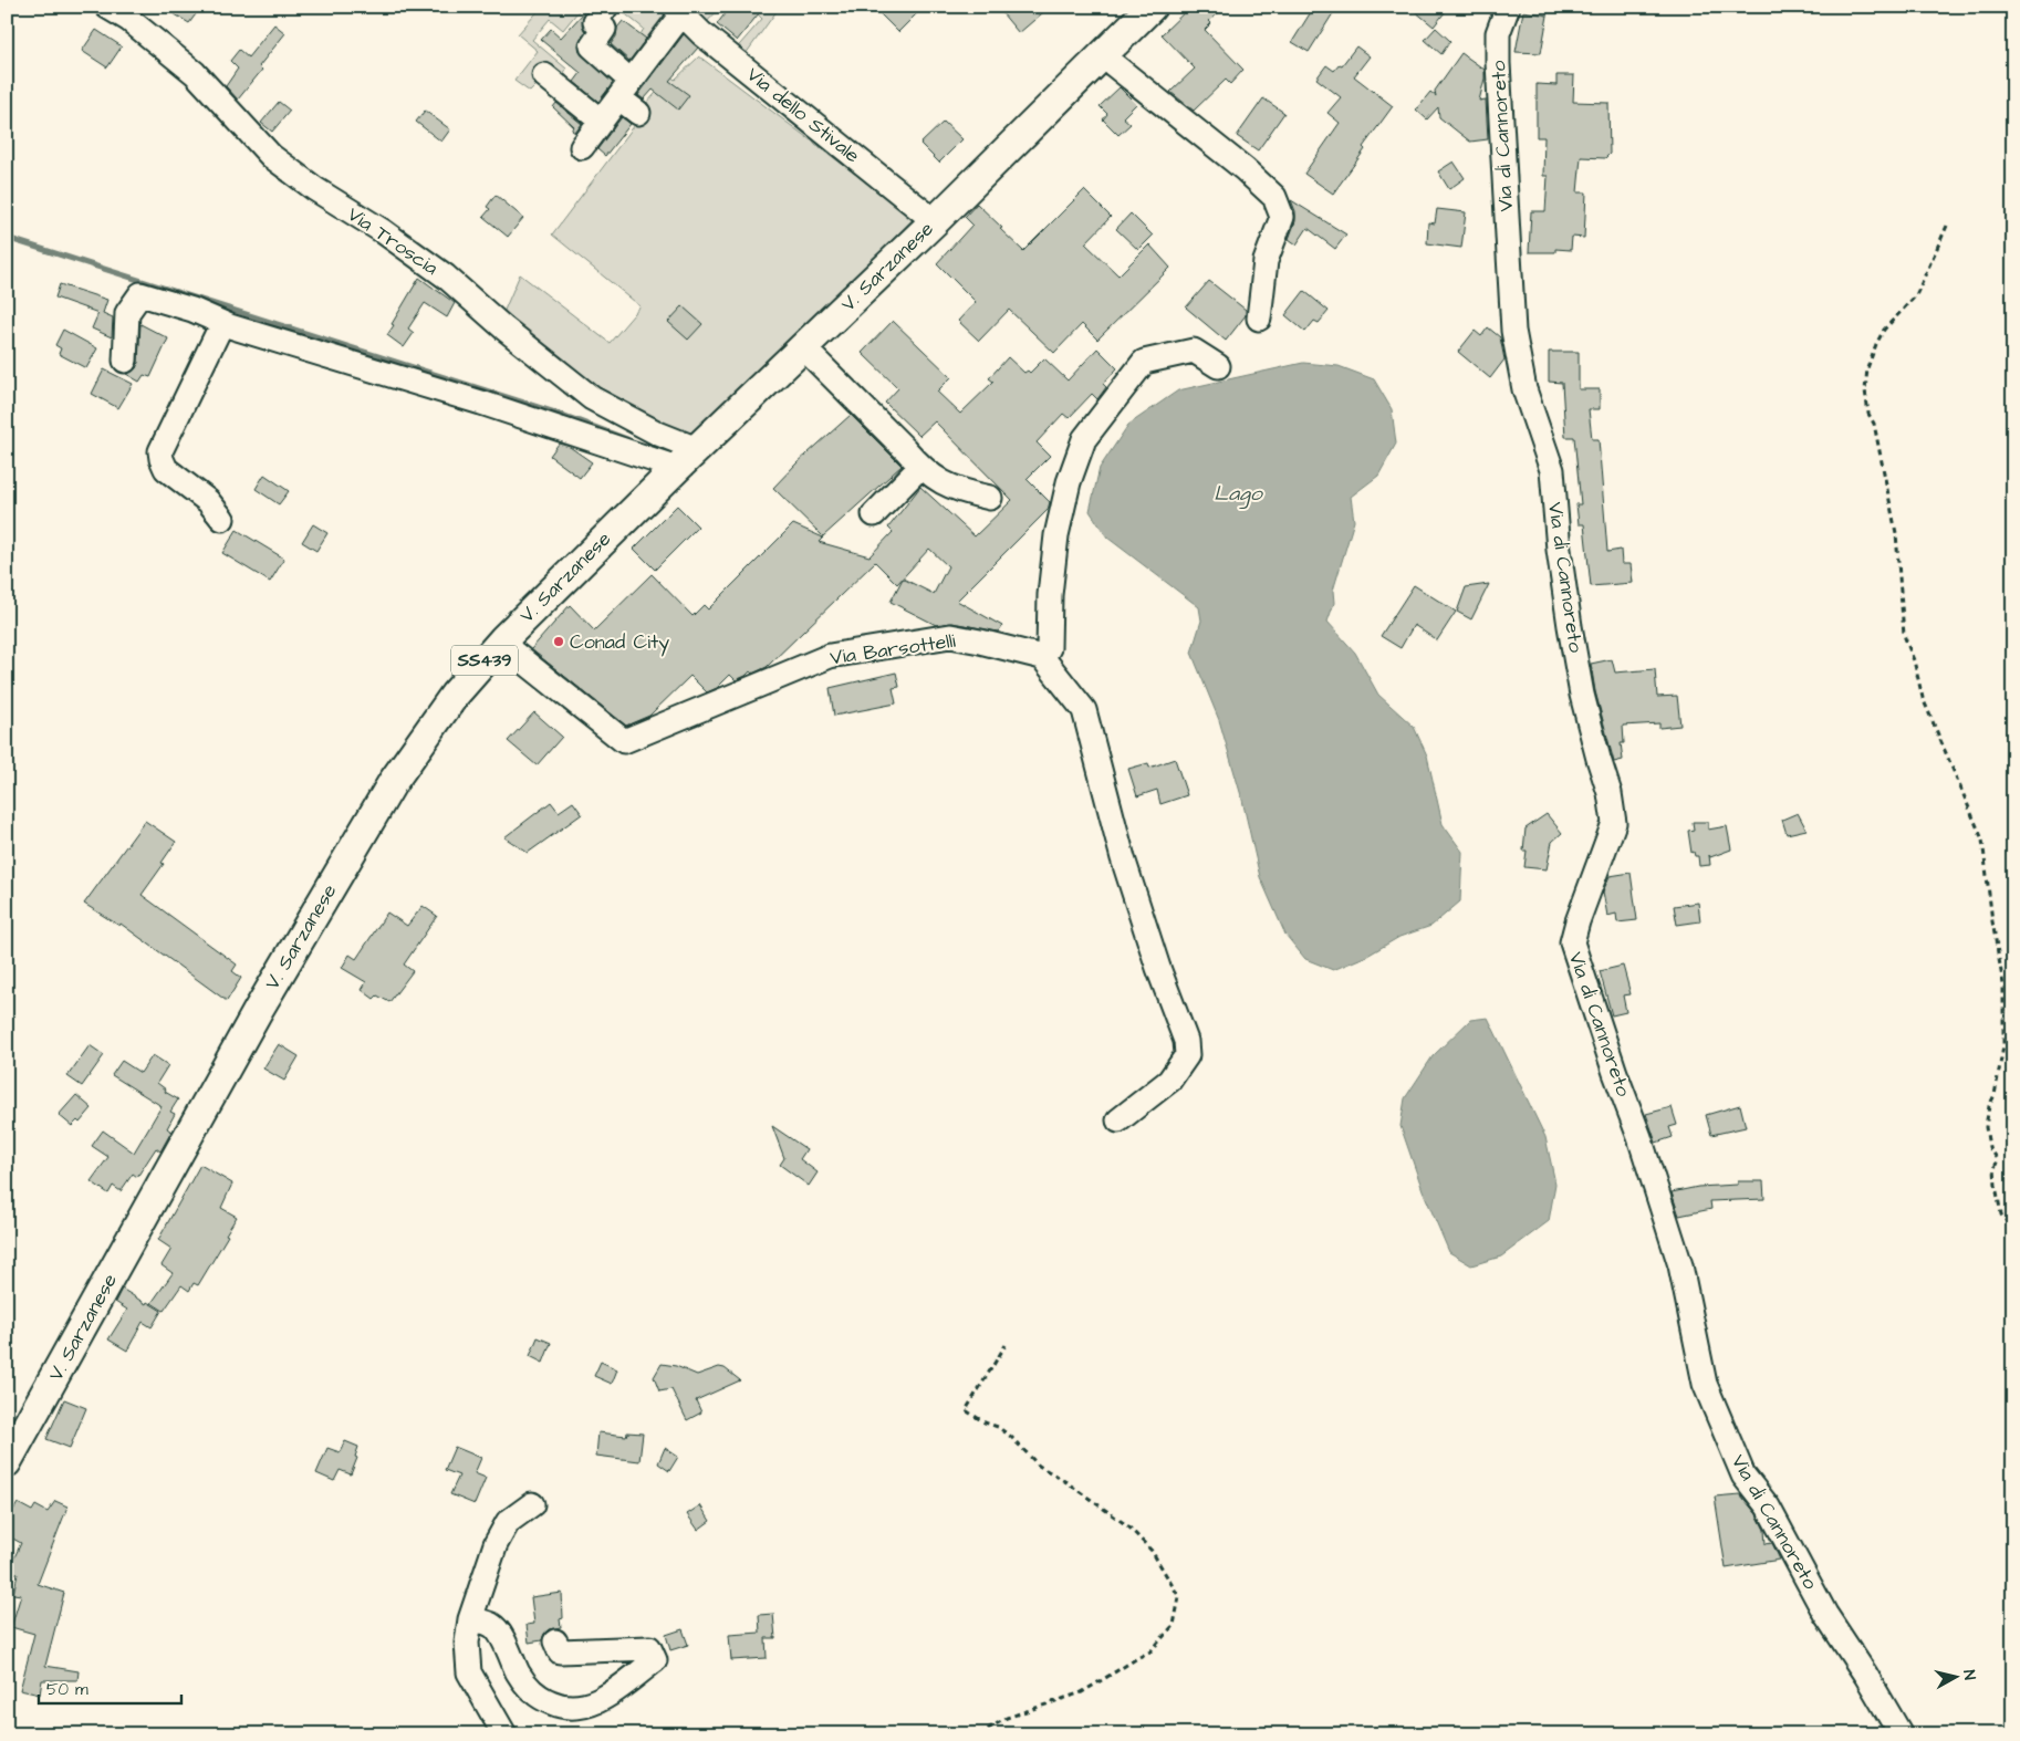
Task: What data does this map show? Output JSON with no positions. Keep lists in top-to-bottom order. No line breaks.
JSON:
{"streets":{"main road":["V. Sarzanese","SS439"],"street":["Via dello Stivale","Via di Cannoreto","Via Troscia","Via Barsottelli"]},"crossings":[["Via dello Stivale","V. Sarzanese"],["Via Troscia","V. Sarzanese"],["V. Sarzanese","Via Barsottelli"]],"water":["Lago"],"places":["Conad City"],"scale_bar":"50 m","north":"right"}
